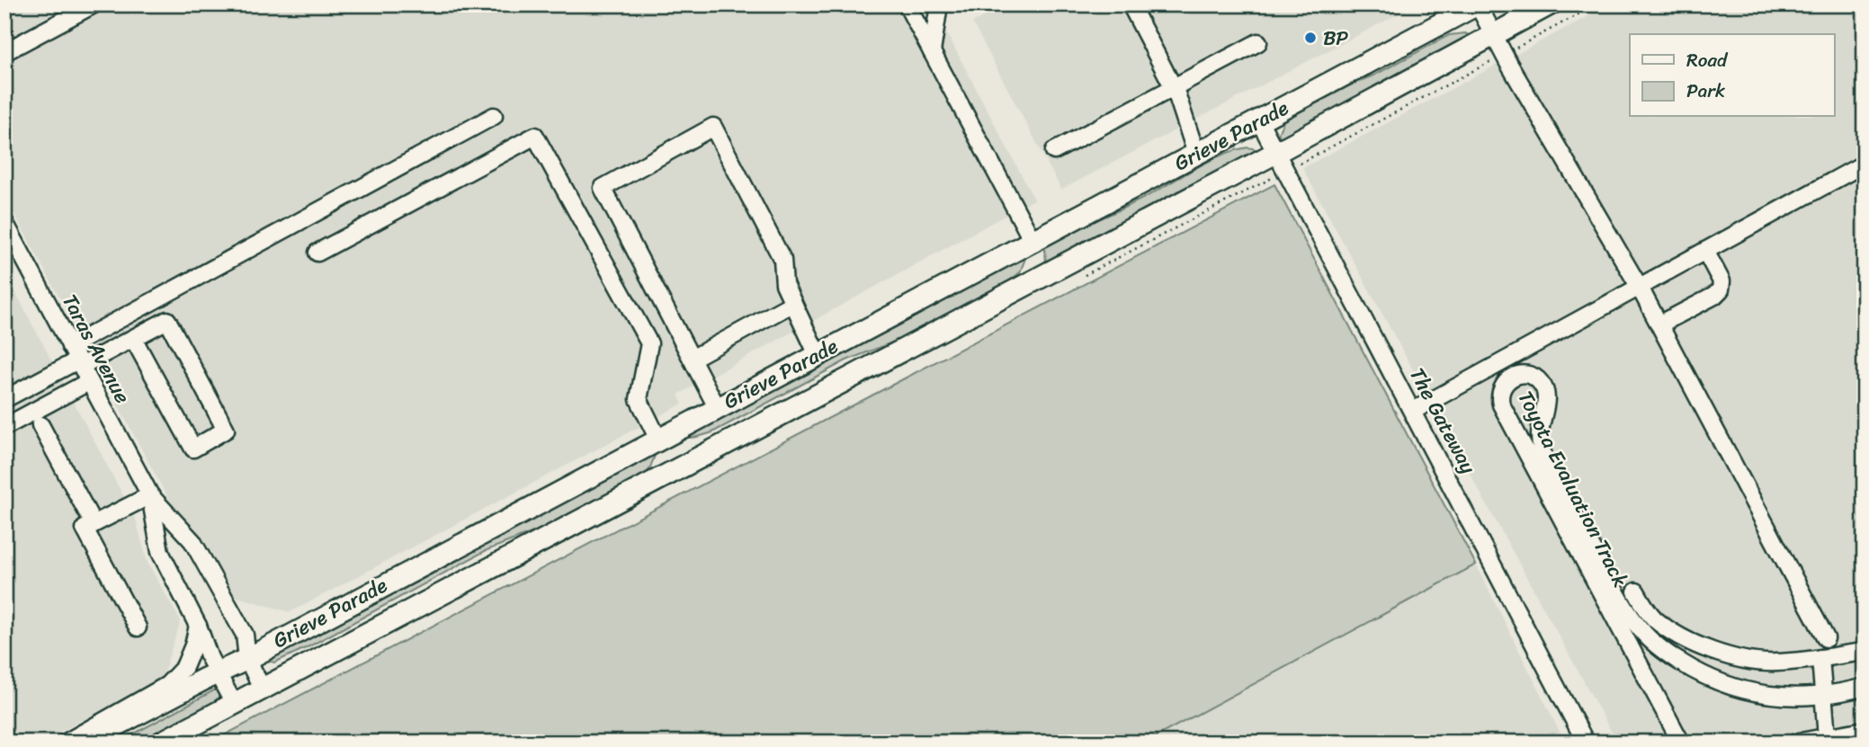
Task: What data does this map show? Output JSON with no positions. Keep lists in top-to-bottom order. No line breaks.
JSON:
{"streets":{"main road":["Grieve Parade"],"street":["Taras Avenue","The Gateway","Toyota Evaluation Track"]},"crossings":[["Grieve Parade","Taras Avenue"],["Grieve Parade","The Gateway"]],"places":["BP"],"legend":["Road","Park"]}
